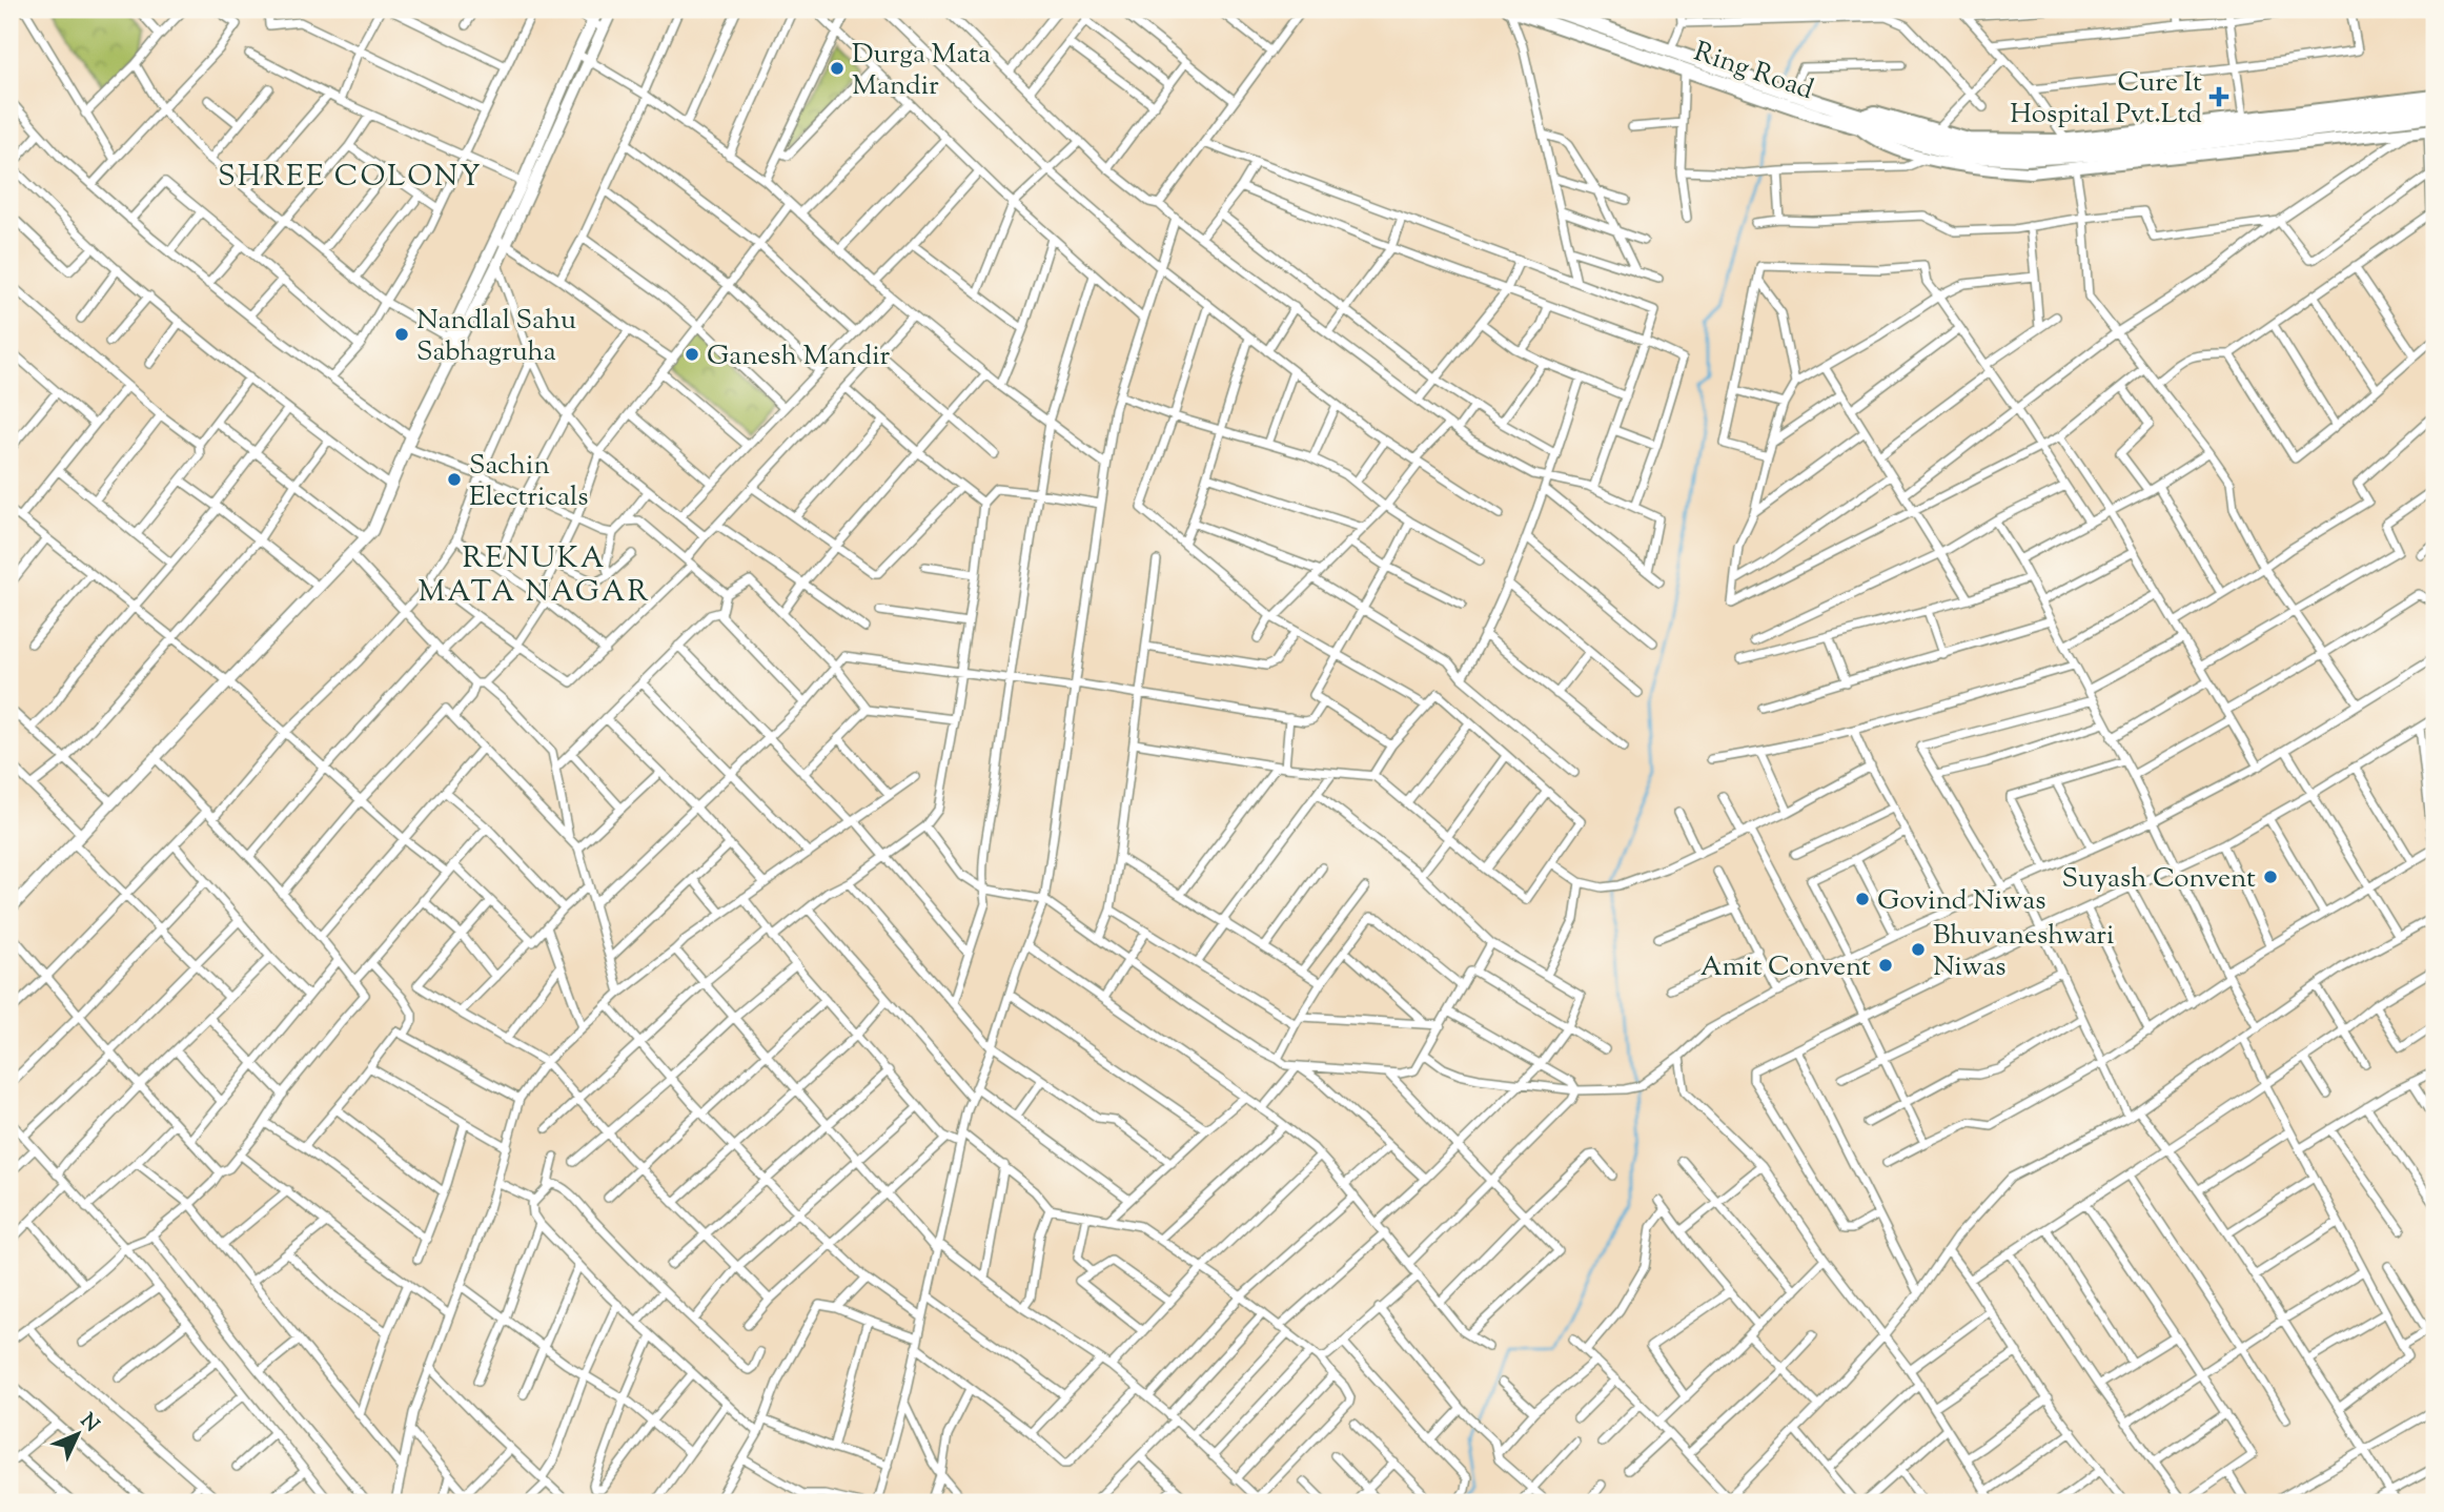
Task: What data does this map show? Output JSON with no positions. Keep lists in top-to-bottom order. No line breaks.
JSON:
{"streets":{"highway":["Ring Road"]},"districts":["SHREE COLONY","RENUKA MATA NAGAR"],"places":{"other":["Durga Mata Mandir","Nandlal Sahu Sabhagruha","Ganesh Mandir","Sachin Electricals","Suyash Convent","Govind Niwas","Bhuvaneshwari Niwas","Amit Convent"],"health":["Cure It Hospital Pvt.Ltd"]},"north":"top right"}
